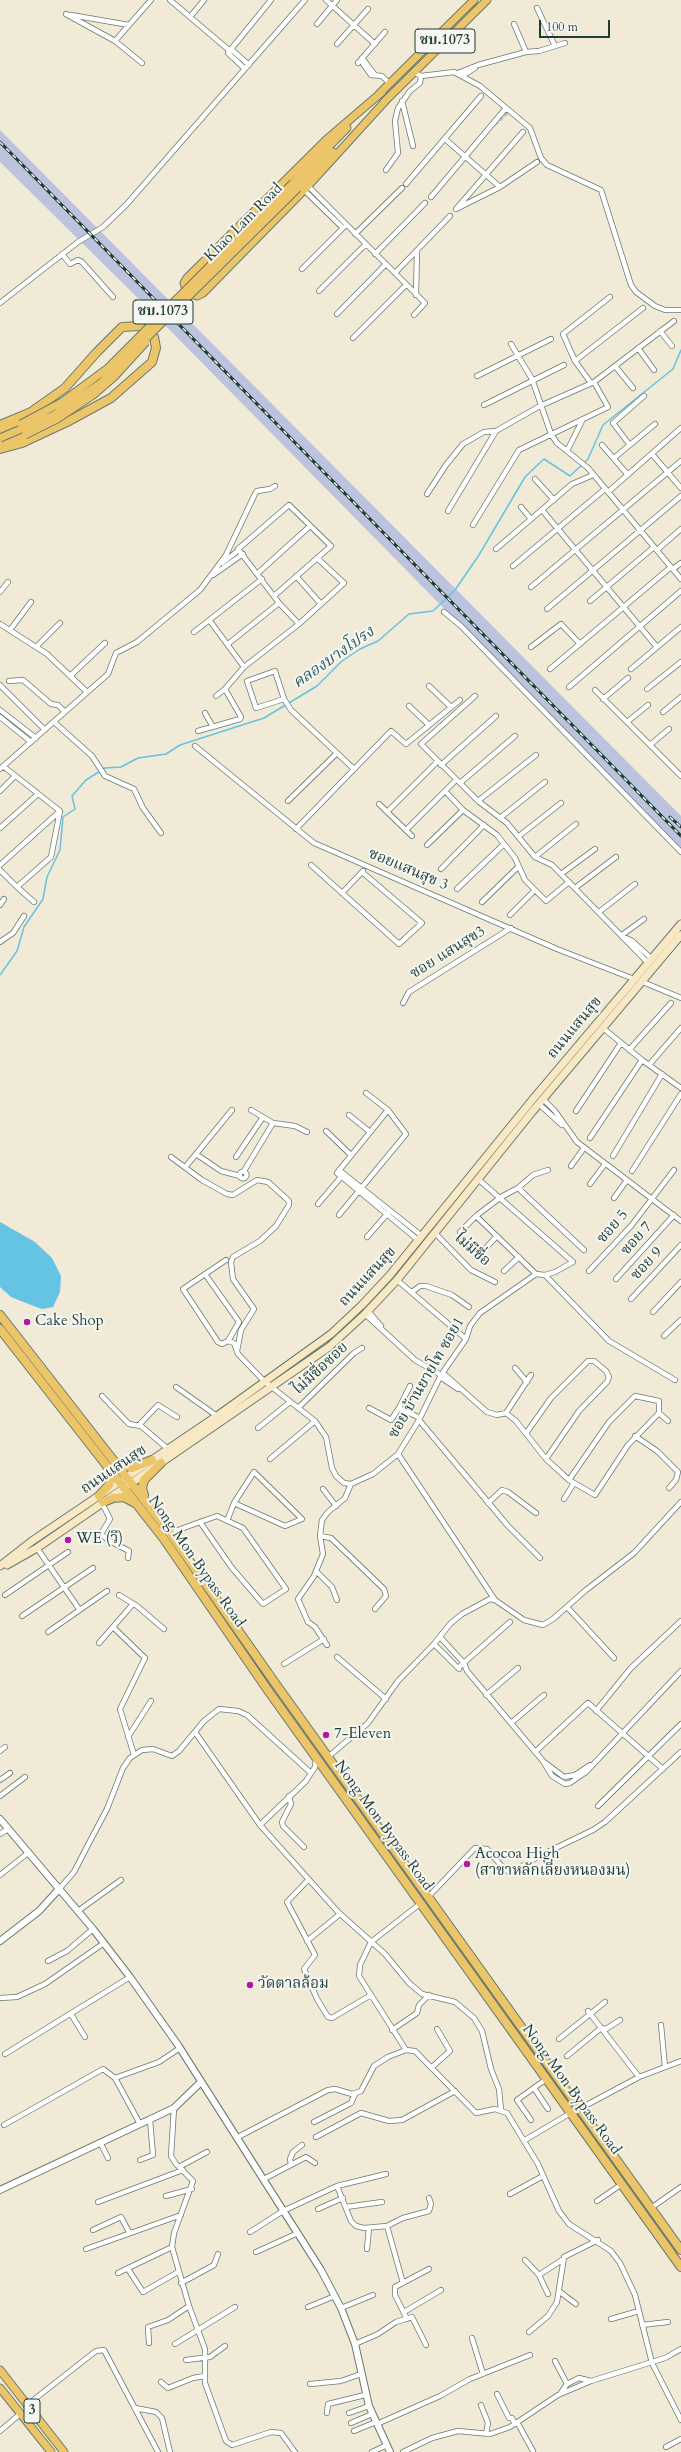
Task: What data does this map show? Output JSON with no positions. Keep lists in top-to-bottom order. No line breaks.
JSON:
{"streets":{"highway":["Nong Mon Bypass Road"],"main road":["ชบ.1073","Khao Lam Road","ถนนแสนสุข","3"],"street":["ซอยแสนสุข 3","ซอย แสนสุข3","ซอย 5","ซอย 7","ไม่มีชื่อ","ซอย 9","ไม่มีชื่อซอย","ซอย บ้านยายโท ซอย1"]},"crossings":[["ซอยแสนสุข 3","ซอย แสนสุข3"],["ซอยแสนสุข 3","ถนนแสนสุข"],["ถนนแสนสุข","ไม่มีชื่อ"],["ถนนแสนสุข","Nong Mon Bypass Road"]],"water":["คลองบางโปรง"],"places":["Cake Shop","WE (วี)","7-Eleven","Acocoa High (สาขาหลักเลี่ยงหนองมน)","วัดตาลล้อม"],"scale_bar":"100 m"}
